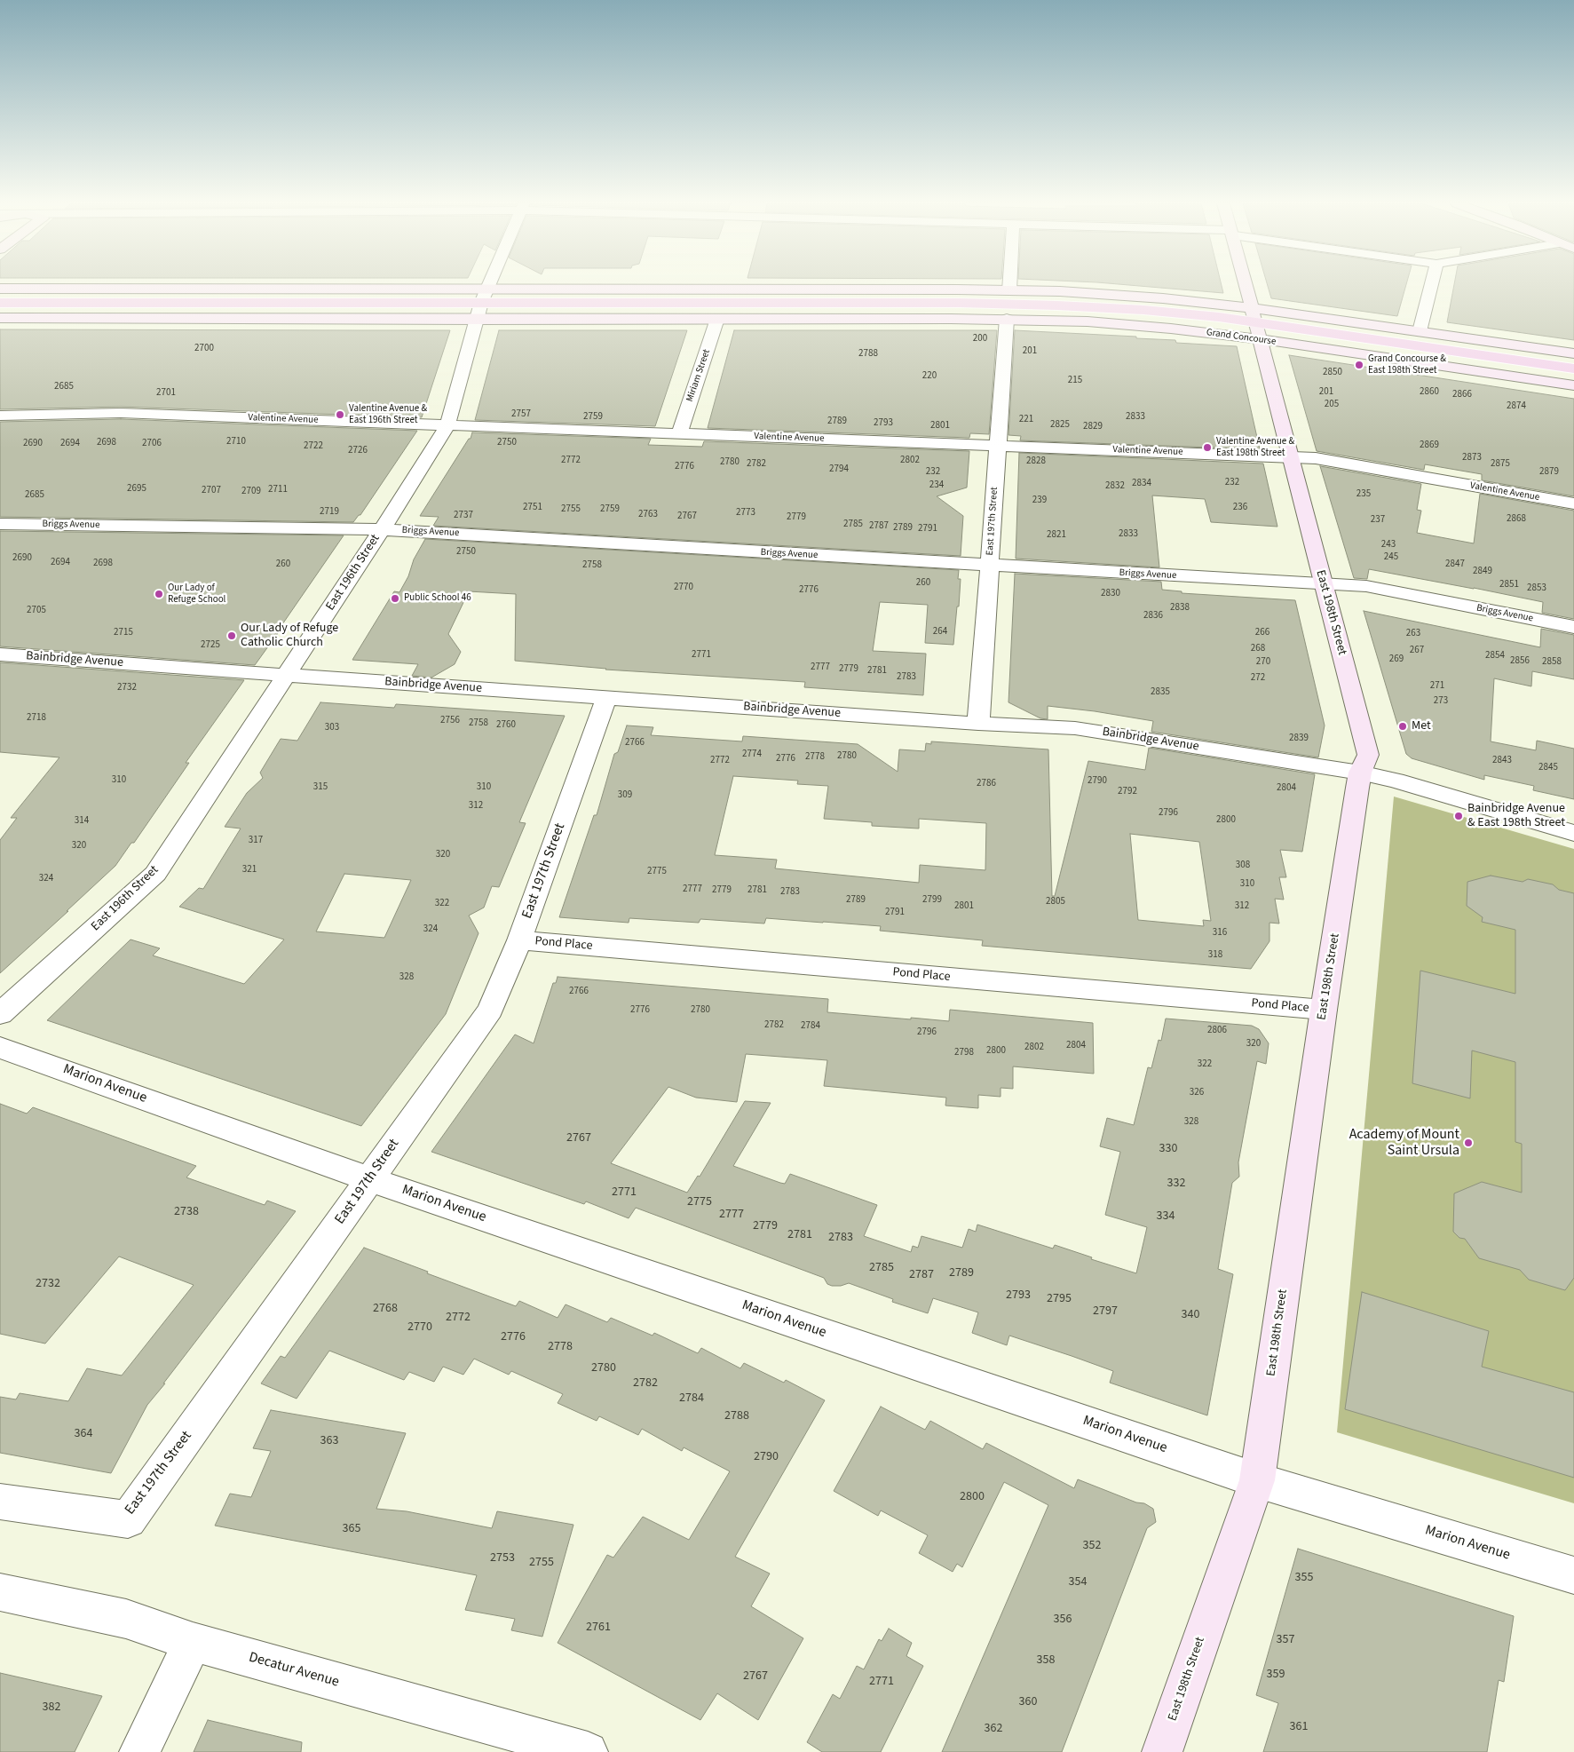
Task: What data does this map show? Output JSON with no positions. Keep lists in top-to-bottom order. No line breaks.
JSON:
{"streets":{"main road":["Grand Concourse"],"street":["Miriam Street","Valentine Avenue","East 197th Street","Briggs Avenue","East 196th Street","East 198th Street","Bainbridge Avenue","Pond Place","Marion Avenue","Decatur Avenue"]},"crossings":[["Grand Concourse","Miriam Street"],["Grand Concourse","East 197th Street"],["Grand Concourse","East 196th Street"],["Grand Concourse","East 198th Street"],["Miriam Street","Valentine Avenue"],["Valentine Avenue","East 197th Street"],["Valentine Avenue","East 196th Street"],["Valentine Avenue","East 198th Street"],["East 197th Street","Briggs Avenue"],["East 197th Street","Bainbridge Avenue"],["East 197th Street","Pond Place"],["East 197th Street","Marion Avenue"],["Briggs Avenue","East 196th Street"],["Briggs Avenue","East 198th Street"],["East 196th Street","Bainbridge Avenue"],["East 198th Street","Bainbridge Avenue"],["East 198th Street","Pond Place"],["East 198th Street","Marion Avenue"]],"places":["Grand Concourse & East 198th Street","Valentine Avenue & East 196th Street","Valentine Avenue & East 198th Street","Our Lady of Refuge School","Public School 46","Our Lady of Refuge Catholic Church","Met","Bainbridge Avenue & East 198th Street","Academy of Mount Saint Ursula"],"house_numbers":["200","2700","201","2788","2850","220","215","2685","201","2860","2701","2866","205","2874","2757","2759","2833","221","2789","2793","2825","2801","2829","2710","2698","2750","2690","2694","2706","2869","2722","2726","2873","2772","2802","2828","2780","2782","2875","2776","2794","232","2879","232","2834","234","2832","2695","2711","2707","2709","235","2685","239","2751","236","2755","2759","2719","2773","2763","2737","2767","2779","2868","237","2785","2787","2789","2791","2833","2821","243","2750","245","2690","2694","2698","260","2847","2758","2849","260","2851","2770","2853","2776","2830","2838","2705","2836","264","2715","266","263","2725","268","267","2771","2854","269","2856","270","2858","2777","2779","2781","2783","272","271","2732","2835","273","2718","2756","2758","2760","303","2839","2766","2774","2780","2778","2776","2772","2843","2845","310","2790","2786","315","310","2804","2792","309","312","2796","2800","314","317","320","320","308","321","2775","324","310","2777","2779","2781","2783","2789","2799","2805","322","2801","312","2791","324","316","318","328","2766","2776","2780","2782","2784","2806","2796","320","2804","2802","2800","2798","322","326","328","2767","330","332","2771","2775","2738","2777","334","2779","2781","2783","2785","2789","2787","2732","2793","2795","2768","2797","340","2772","2770","2776","2778","2780","2782","2784","2788","364","363","2790","2800","365","352","2753","2755","355","354","356","2761","357","358","359","2767","2771","360","382","361","362"]}
